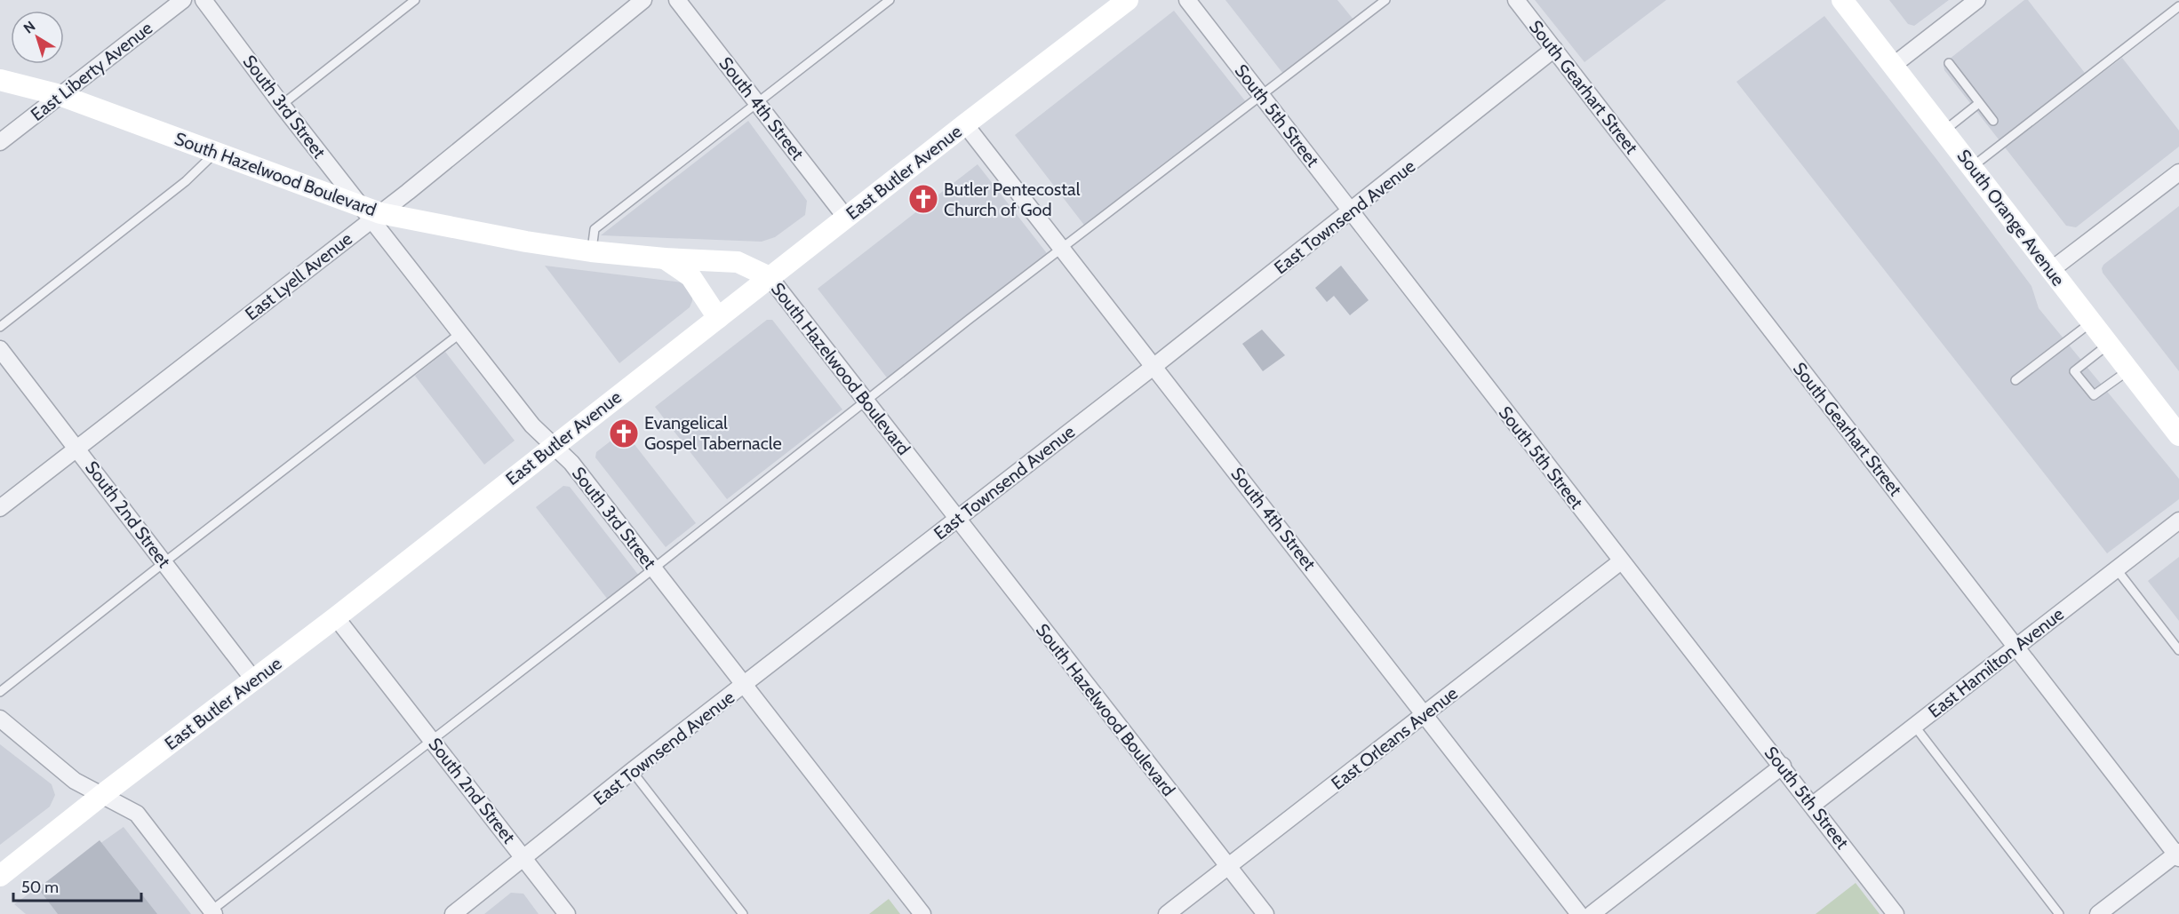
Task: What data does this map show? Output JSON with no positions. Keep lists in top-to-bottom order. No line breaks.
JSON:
{"streets":{"street":["East Liberty Avenue","South Gearhart Street","South 3rd Street","South 4th Street","South 5th Street","East Butler Avenue","South Hazelwood Boulevard","East Townsend Avenue","South Orange Avenue","East Lyell Avenue","South 2nd Street","East Hamilton Avenue","East Orleans Avenue"]},"crossings":[["East Liberty Avenue","South Hazelwood Boulevard"],["South Gearhart Street","East Townsend Avenue"],["South Gearhart Street","East Hamilton Avenue"],["South 3rd Street","East Butler Avenue"],["South 3rd Street","South Hazelwood Boulevard"],["South 3rd Street","East Townsend Avenue"],["South 3rd Street","East Lyell Avenue"],["South 4th Street","East Butler Avenue"],["South 4th Street","East Townsend Avenue"],["South 4th Street","East Orleans Avenue"],["South 5th Street","East Townsend Avenue"],["South 5th Street","East Hamilton Avenue"],["South 5th Street","East Orleans Avenue"],["East Butler Avenue","South Hazelwood Boulevard"],["East Butler Avenue","South 2nd Street"],["South Hazelwood Boulevard","East Townsend Avenue"],["South Hazelwood Boulevard","East Lyell Avenue"],["South Hazelwood Boulevard","East Orleans Avenue"],["East Townsend Avenue","South 2nd Street"],["East Lyell Avenue","South 2nd Street"]],"places":{"church":["Butler Pentecostal Church of God","Evangelical Gospel Tabernacle"]},"scale_bar":"50 m","north":"top left"}
